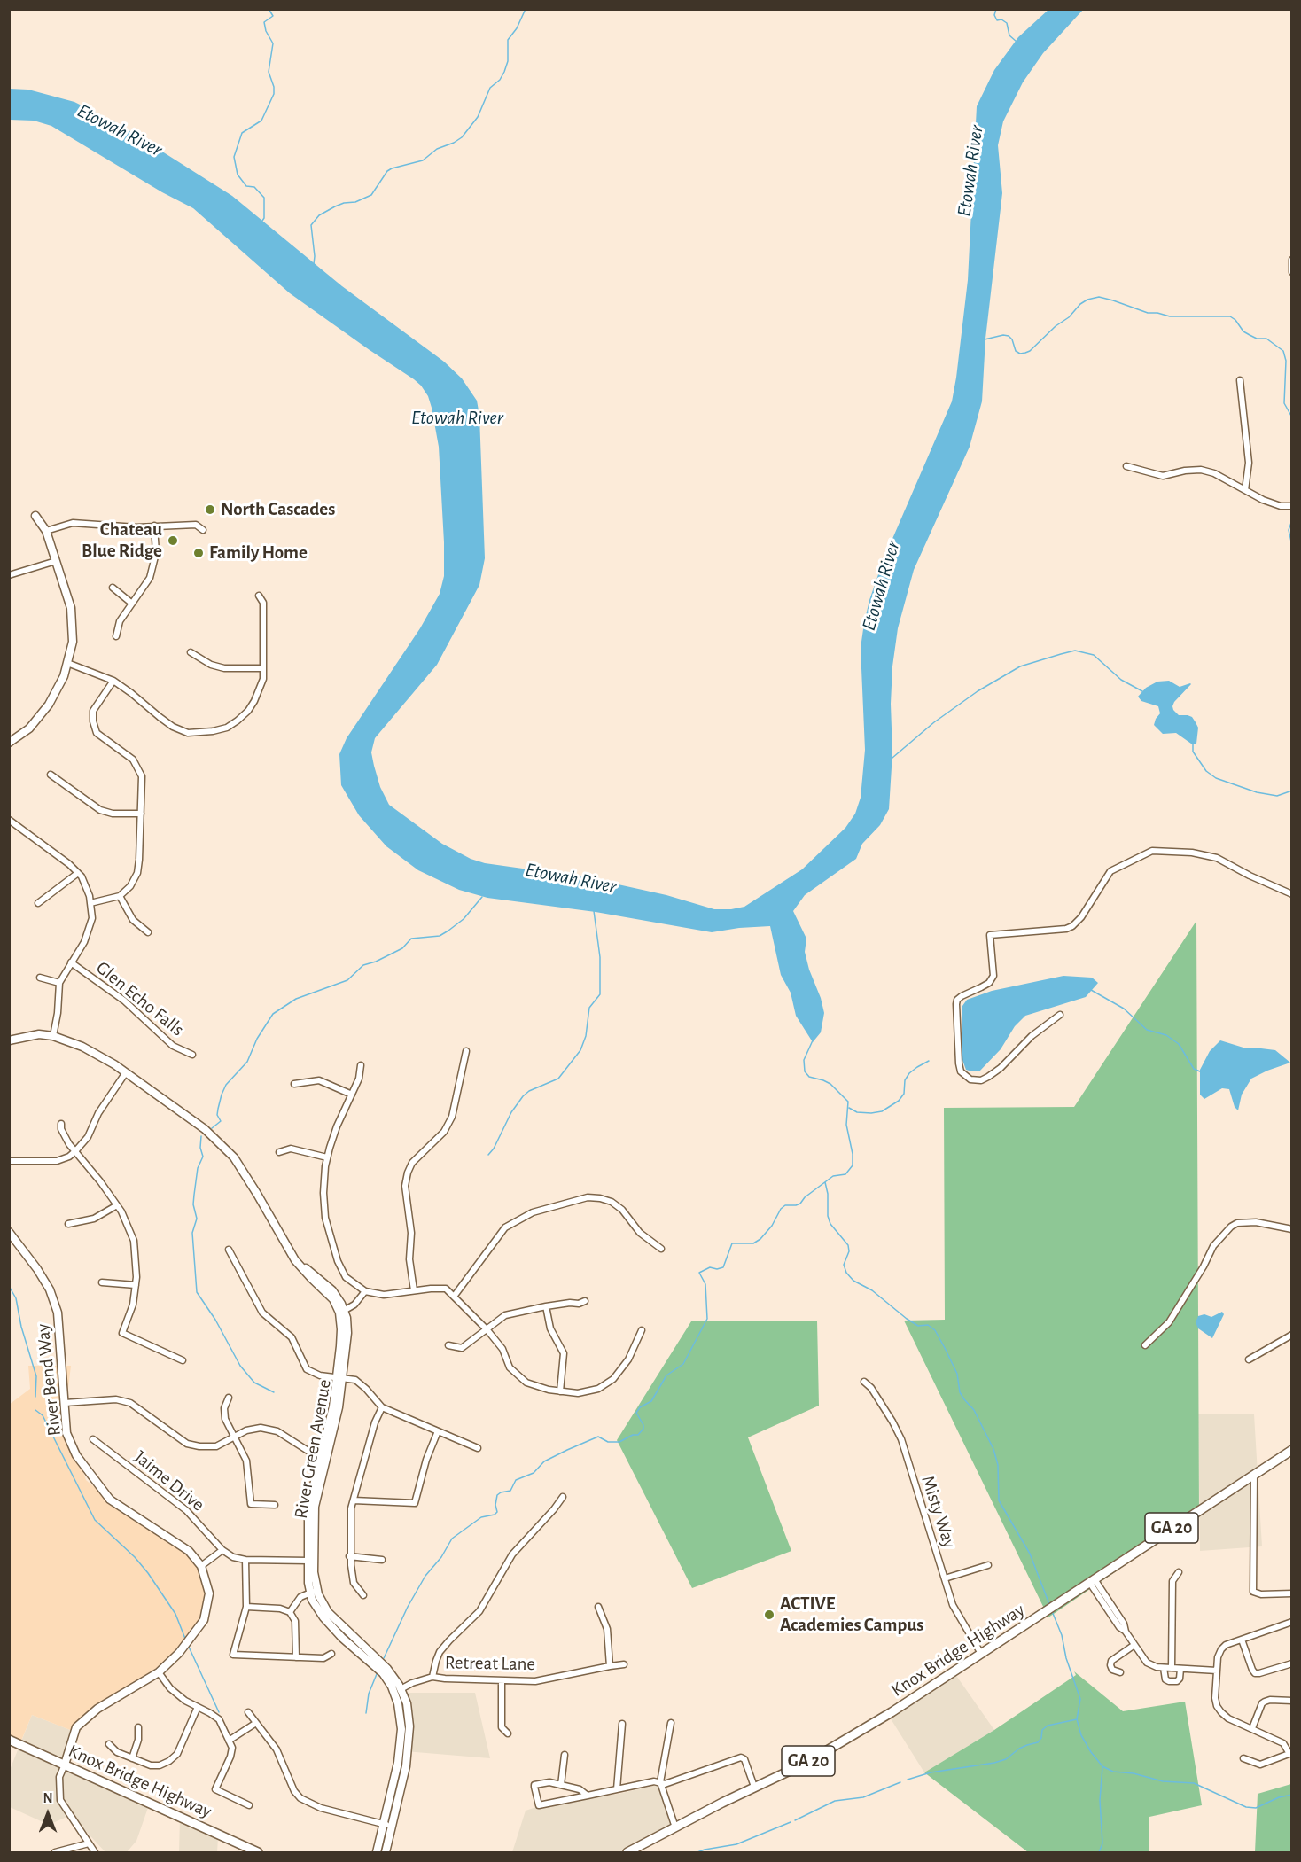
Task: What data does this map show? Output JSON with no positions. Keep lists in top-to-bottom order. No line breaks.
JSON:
{"streets":{"main road":["GA 20","Knox Bridge Highway"],"street":["Glen Echo Falls","River Bend Way","River Green Avenue","Jaime Drive","Misty Way","Retreat Lane"]},"crossings":[["River Bend Way","Knox Bridge Highway"],["River Green Avenue","Jaime Drive"],["Misty Way","Knox Bridge Highway"]],"water":["Etowah River"],"places":["North Cascades","Chateau Blue Ridge","Family Home","ACTIVE Academies Campus"],"north":"top"}
